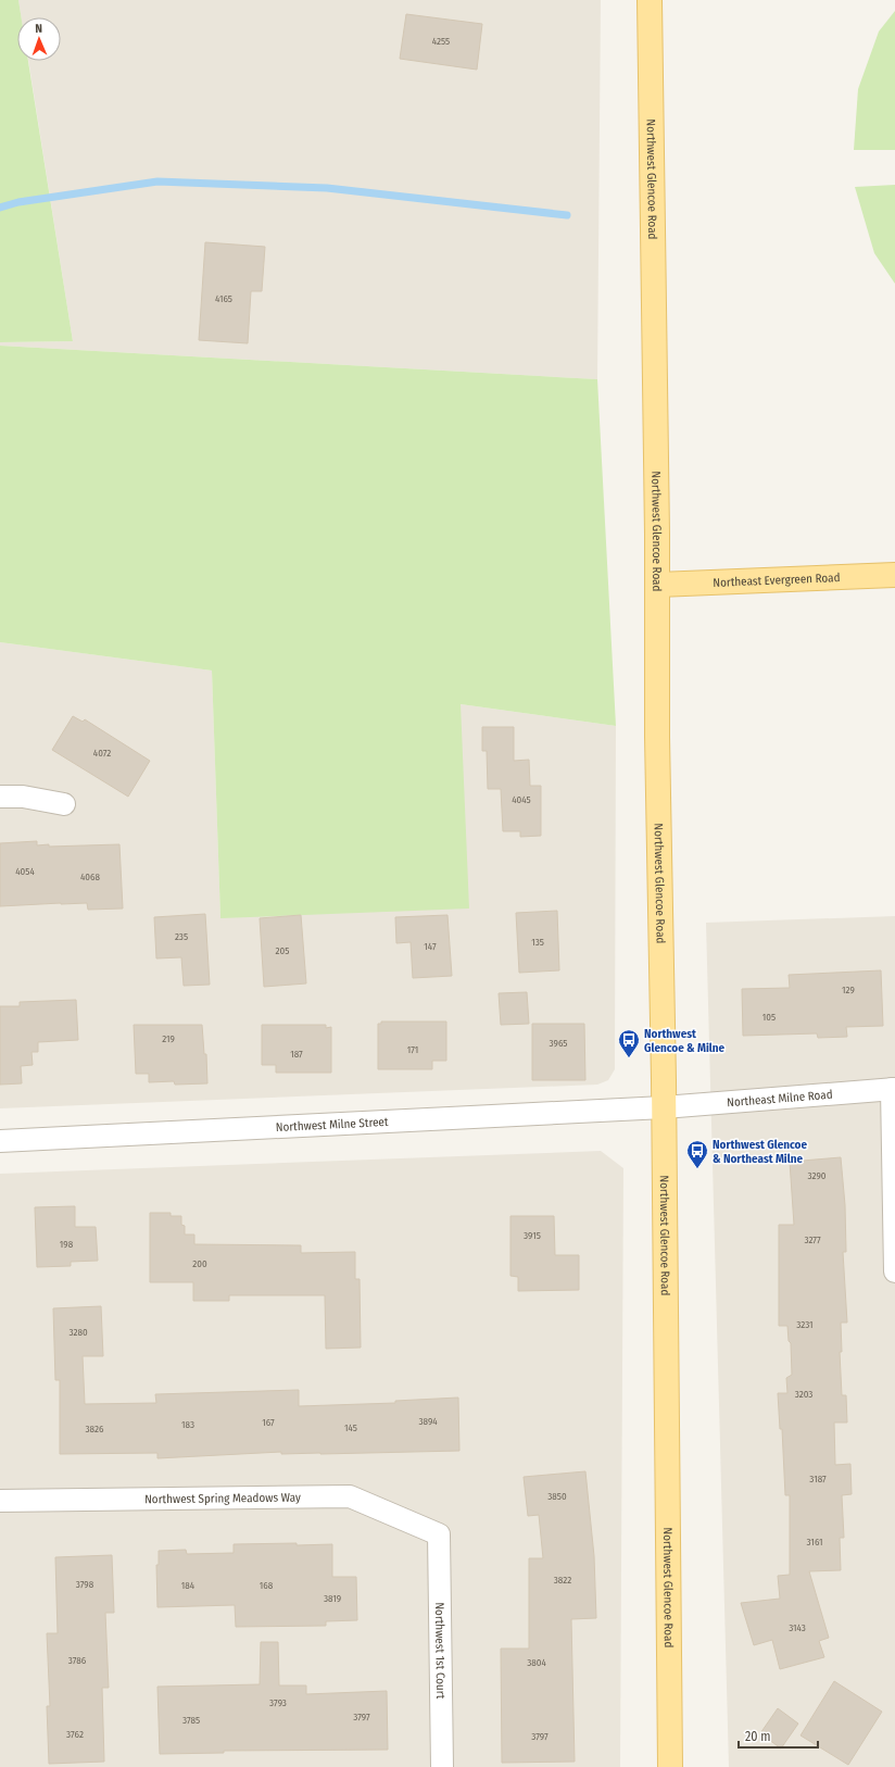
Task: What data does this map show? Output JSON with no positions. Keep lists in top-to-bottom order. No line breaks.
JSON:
{"streets":{"main road":["Northwest Glencoe Road","Northeast Evergreen Road"],"street":["Northeast Milne Road","Northwest Milne Street","Northwest Spring Meadows Way","Northwest 1st Court"]},"crossings":[["Northwest Glencoe Road","Northeast Evergreen Road"],["Northwest Glencoe Road","Northeast Milne Road"],["Northwest Glencoe Road","Northwest Milne Street"],["Northeast Milne Road","Northwest Milne Street"],["Northwest Spring Meadows Way","Northwest 1st Court"]],"places":{"bus stop":["Northwest Glencoe & Milne","Northwest Glencoe & Northeast Milne"]},"house_numbers":["4255","4165","4072","4045","4054","4068","235","135","147","205","129","105","219","3965","171","187","3290","3915","3277","198","200","3231","3280","3203","3894","167","183","145","3826","3187","3850","3161","3822","3798","184","168","3819","3143","3786","3804","3793","3797","3785","3762","3797"],"scale_bar":"20 m","north":"top"}
